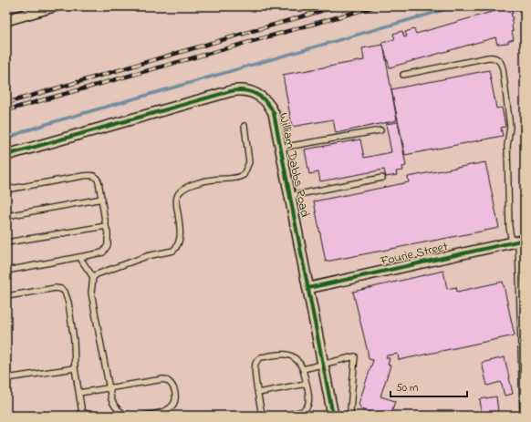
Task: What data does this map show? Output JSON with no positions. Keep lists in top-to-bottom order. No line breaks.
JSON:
{"streets":{"street":["William Dabbs Road","Fourie Street"]},"crossings":[["William Dabbs Road","Fourie Street"]],"scale_bar":"50 m"}
